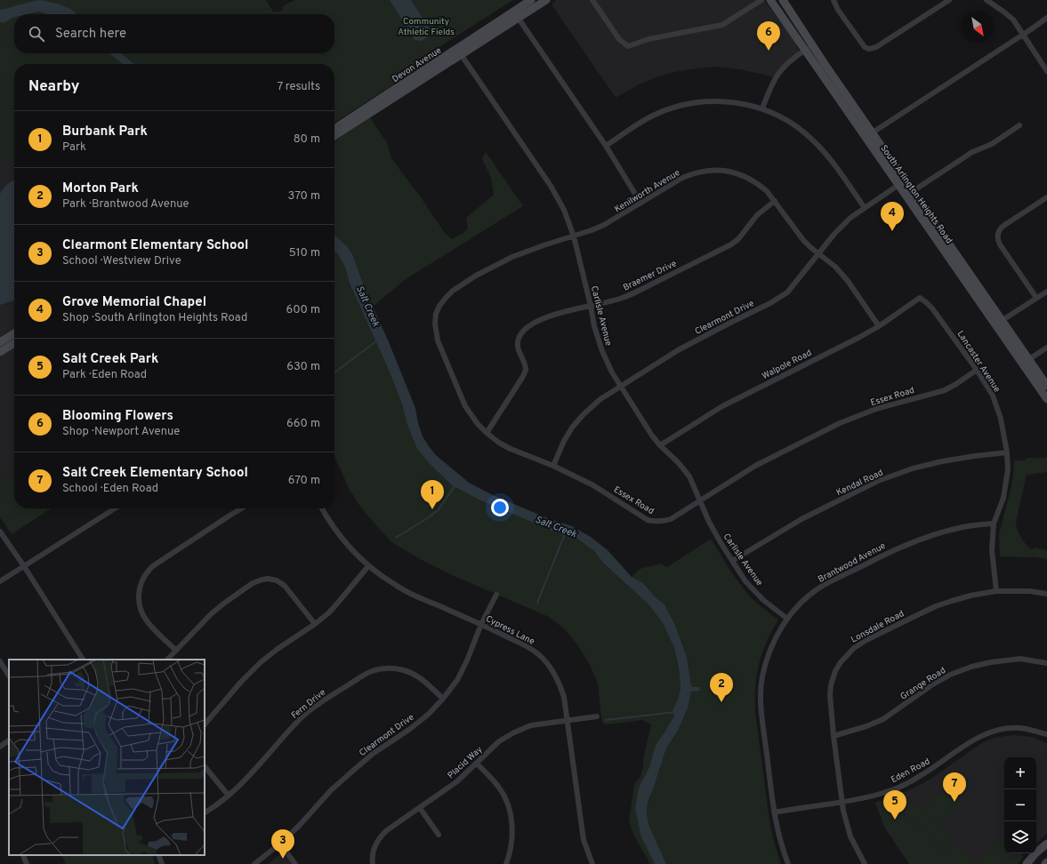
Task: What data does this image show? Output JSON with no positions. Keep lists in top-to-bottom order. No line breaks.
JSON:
{"streets":{"main road":["Devon Avenue","South Arlington Heights Road"],"street":["Kenilworth Avenue","Braemer Drive","Carlisle Avenue","Clearmont Drive","Lancaster Avenue","Walpole Road","Essex Road","Kendal Road","Brantwood Avenue","Lonsdale Road","Cypress Lane","Grange Road","Fern Drive","Placid Way","Eden Road"]},"crossings":[["Devon Avenue","Carlisle Avenue"],["Kenilworth Avenue","Braemer Drive"],["Kenilworth Avenue","Carlisle Avenue"],["Kenilworth Avenue","Clearmont Drive"],["Kenilworth Avenue","Walpole Road"],["Kenilworth Avenue","Essex Road"],["South Arlington Heights Road","Clearmont Drive"],["Braemer Drive","Carlisle Avenue"],["Braemer Drive","Essex Road"],["Carlisle Avenue","Clearmont Drive"],["Carlisle Avenue","Walpole Road"],["Carlisle Avenue","Essex Road"],["Carlisle Avenue","Kendal Road"],["Carlisle Avenue","Brantwood Avenue"],["Clearmont Drive","Essex Road"],["Clearmont Drive","Cypress Lane"],["Clearmont Drive","Fern Drive"],["Lancaster Avenue","Walpole Road"],["Lancaster Avenue","Essex Road"],["Lancaster Avenue","Kendal Road"],["Lancaster Avenue","Brantwood Avenue"],["Lancaster Avenue","Lonsdale Road"],["Brantwood Avenue","Eden Road"],["Lonsdale Road","Grange Road"],["Lonsdale Road","Eden Road"],["Cypress Lane","Placid Way"]],"water":["Salt Creek"],"parks":["Community Athletic Fields"],"north":"bottom right","page":{"search":"Search here","pins":["6","4","1","2","7","5","3"],"heading":["Nearby","7 results"],"list":[{"mark":"1","name":"Burbank Park","note":"Park","value":"80 m"},{"mark":"2","name":"Morton Park","note":"Park · Brantwood Avenue","value":"370 m"},{"mark":"3","name":"Clearmont Elementary School","note":"School · Westview Drive","value":"510 m"},{"mark":"4","name":"Grove Memorial Chapel","note":"Shop · South Arlington Heights Road","value":"600 m"},{"mark":"5","name":"Salt Creek Park","note":"Park · Eden Road","value":"630 m"},{"mark":"6","name":"Blooming Flowers","note":"Shop · Newport Avenue","value":"660 m"},{"mark":"7","name":"Salt Creek Elementary School","note":"School · Eden Road","value":"670 m"}],"map_buttons":["+","−"]}}
